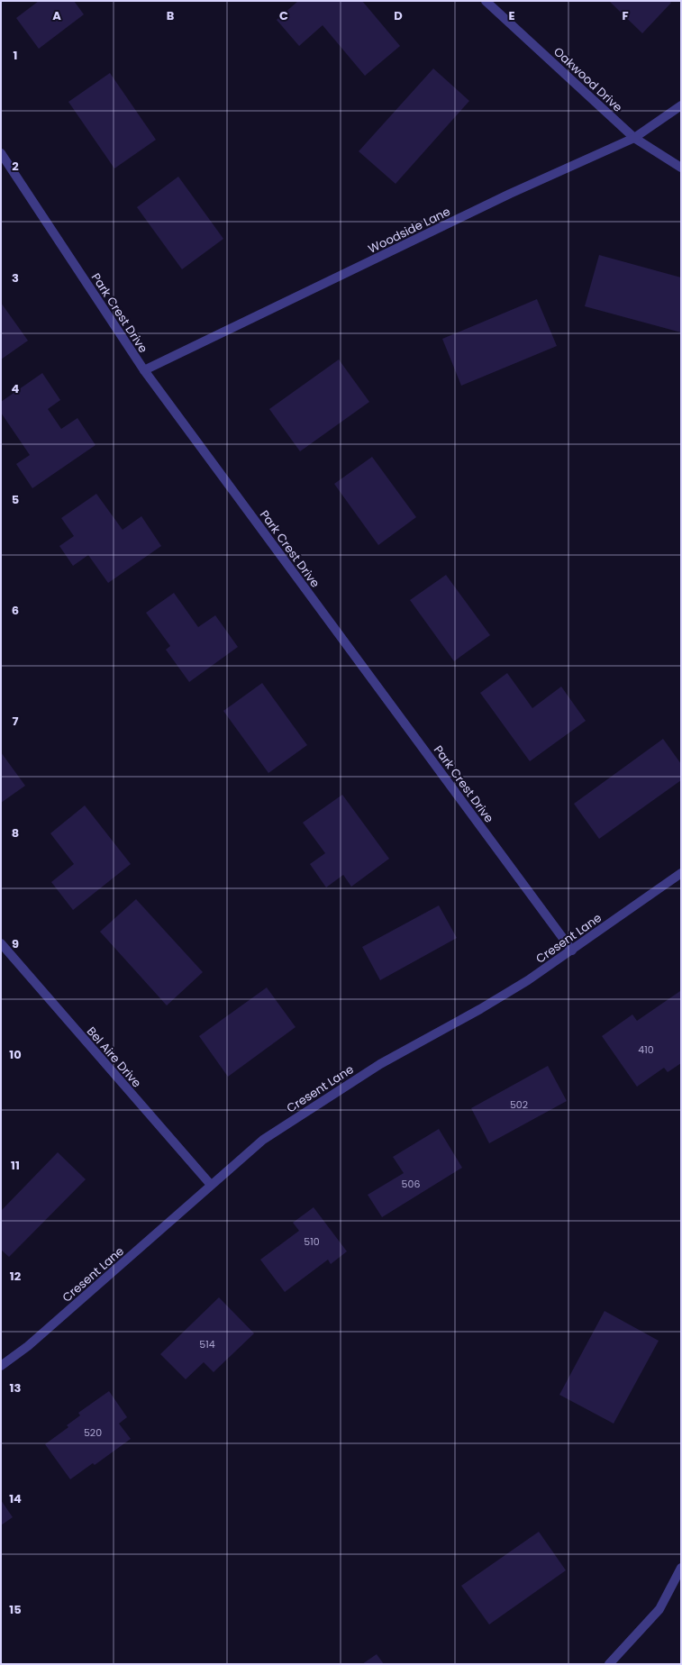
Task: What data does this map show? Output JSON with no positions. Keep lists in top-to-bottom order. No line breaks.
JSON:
{"streets":{"street":["Oakwood Drive","Woodside Lane","Park Crest Drive","Cresent Lane","Bel Aire Drive"]},"crossings":[["Oakwood Drive","Woodside Lane"],["Woodside Lane","Park Crest Drive"],["Park Crest Drive","Cresent Lane"],["Cresent Lane","Bel Aire Drive"]],"house_numbers":["410","502","506","510","514","520"],"grid":{"columns":["A","B","C","D","E","F"],"rows":["1","2","3","4","5","6","7","8","9","10","11","12","13","14","15"]}}
